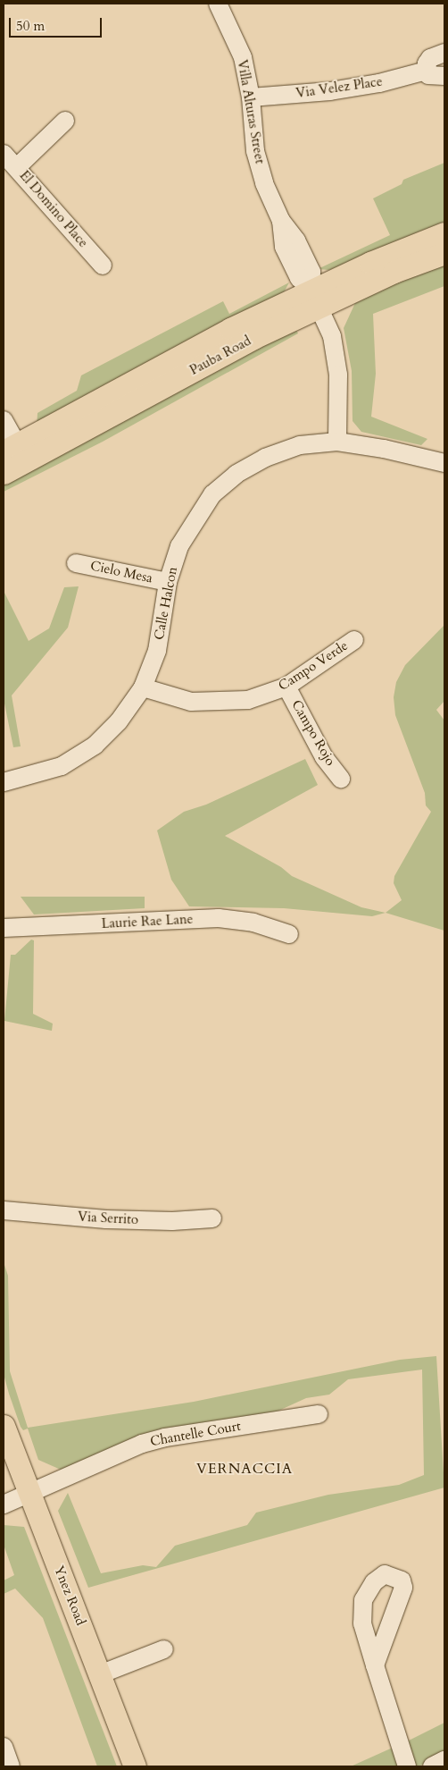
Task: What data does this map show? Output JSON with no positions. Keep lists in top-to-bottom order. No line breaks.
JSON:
{"streets":{"main road":["Pauba Road","Ynez Road"],"street":["Via Velez Place","Villa Alturas Street","El Domino Place","Cielo Mesa","Calle Halcon","Campo Verde","Campo Rojo","Laurie Rae Lane","Via Serrito","Chantelle Court"]},"crossings":[["Via Velez Place","Villa Alturas Street"],["Villa Alturas Street","Pauba Road"],["Villa Alturas Street","Calle Halcon"],["Cielo Mesa","Calle Halcon"],["Calle Halcon","Campo Verde"],["Campo Verde","Campo Rojo"],["Chantelle Court","Ynez Road"]],"districts":["VERNACCIA"],"scale_bar":"50 m"}
